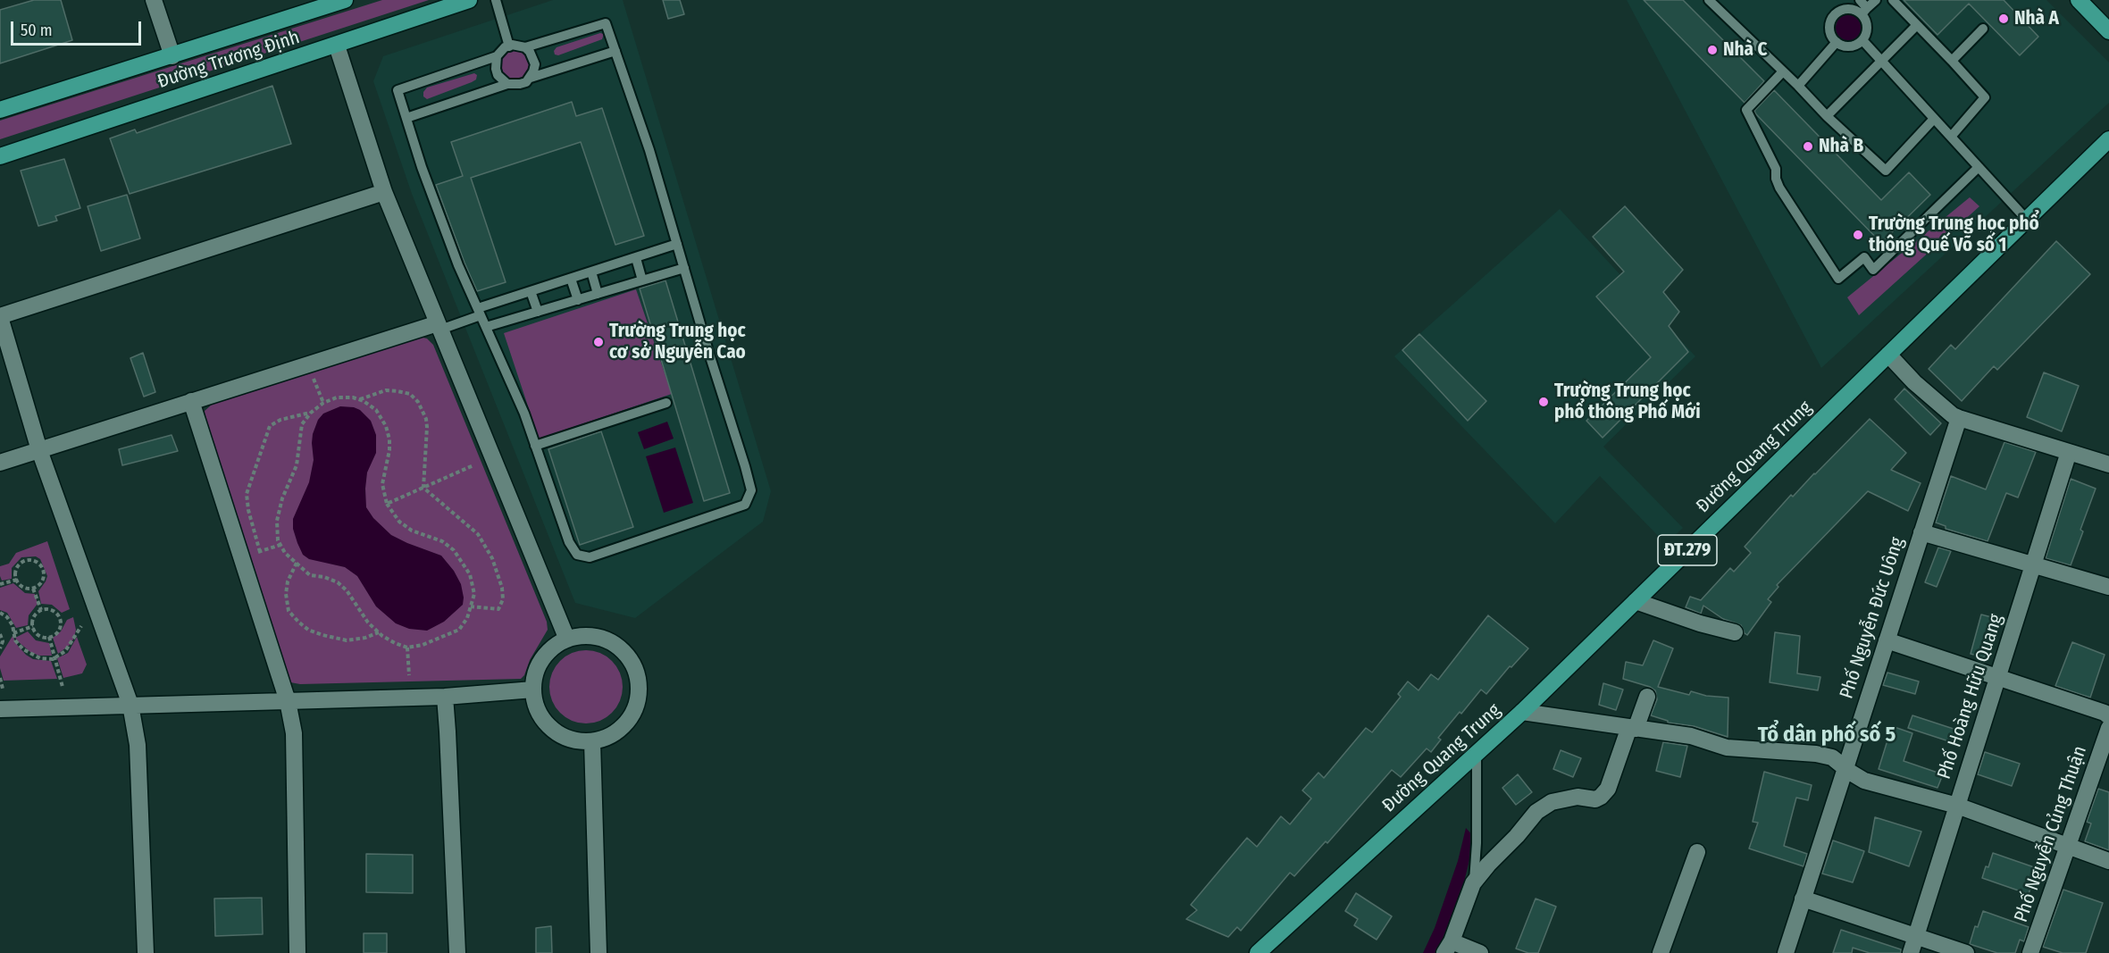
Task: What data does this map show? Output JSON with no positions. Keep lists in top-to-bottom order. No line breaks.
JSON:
{"streets":{"main road":["Đường Trương Định","Đường Quang Trung","ĐT.279"],"street":["Phố Nguyễn Đức Uông","Phố Hoàng Hữu Quang","Phố Nguyễn Củng Thuận"]},"districts":["Tổ dân phố số 5"],"places":["Nhà A","Nhà C","Nhà B","Trường Trung học phổ thông Quế Võ số 1","Trường Trung học cơ sở Nguyễn Cao","Trường Trung học phổ thông Phố Mới"],"scale_bar":"50 m"}
